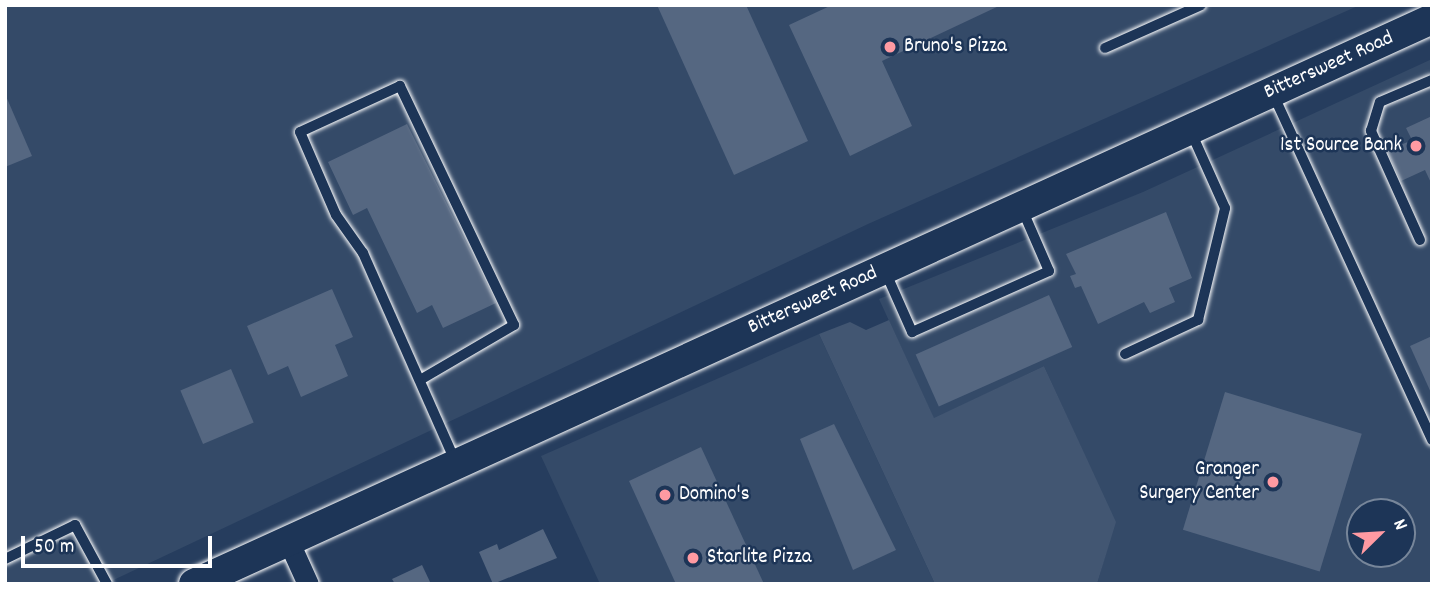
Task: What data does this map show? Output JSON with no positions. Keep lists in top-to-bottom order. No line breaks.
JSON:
{"streets":{"street":["Bittersweet Road"]},"places":["Bruno's Pizza","1st Source Bank","Granger Surgery Center","Domino's","Starlite Pizza"],"scale_bar":"50 m","north":"top right"}
